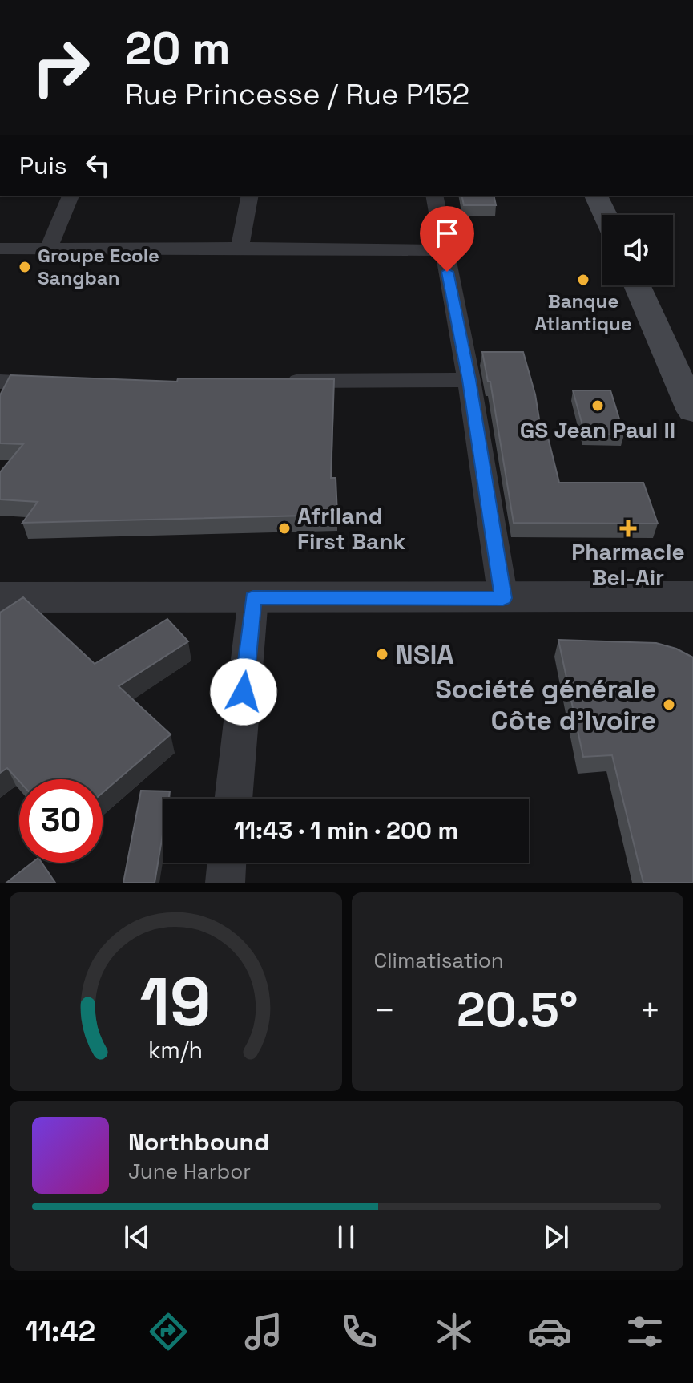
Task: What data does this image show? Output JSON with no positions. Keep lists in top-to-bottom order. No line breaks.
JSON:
{"places":{"other":["Groupe Ecole Sangban","Banque Atlantique","GS Jean Paul II","Afriland First Bank","NSIA","Société générale Côte d’Ivoire"],"health":["Pharmacie Bel-Air"]},"page":{"turn":["20 m","Rue Princesse / Rue P152"],"then":"Puis","limit":"30","trip":"11:43 · 1 min · 200 m","tile":"Climatisation","heat":["−","20.5°","+"],"song":["Northbound","June Harbor"],"tabs":"11:42","gauge":["19","km/h"]}}
